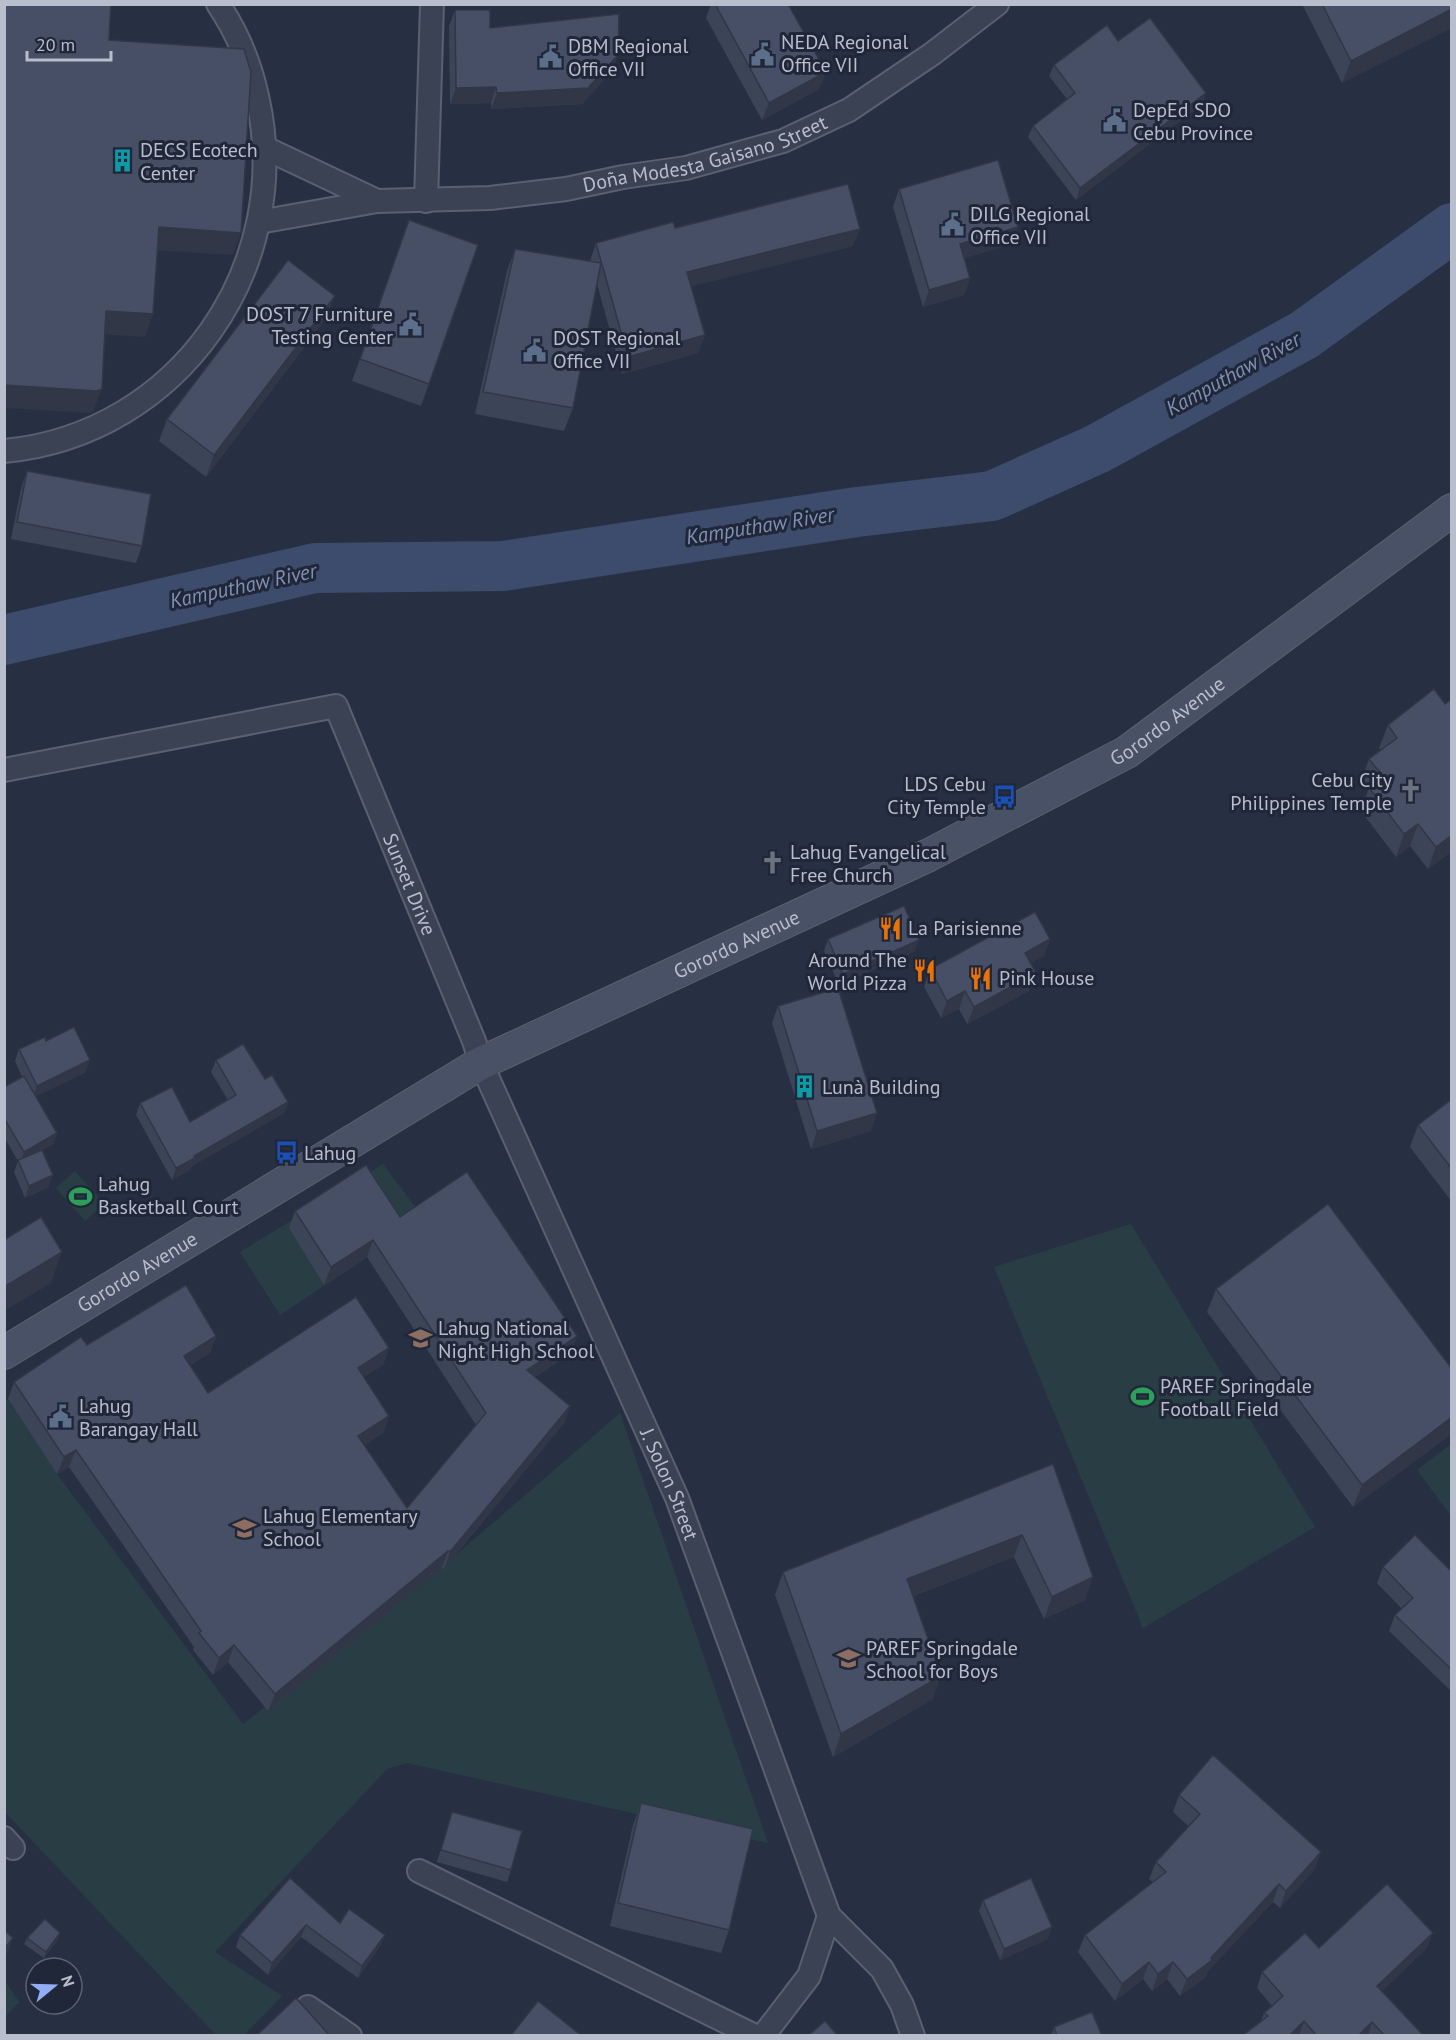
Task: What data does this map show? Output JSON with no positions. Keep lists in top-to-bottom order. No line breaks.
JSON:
{"streets":{"main road":["Gorordo Avenue"],"street":["Doña Modesta Gaisano Street","Sunset Drive","J. Solon Street"]},"crossings":[["Gorordo Avenue","Sunset Drive"],["Gorordo Avenue","J. Solon Street"],["Sunset Drive","J. Solon Street"]],"water":["Kamputhaw River"],"places":{"public building":["NEDA Regional Office VII","DBM Regional Office VII","DepEd SDO Cebu Province","DILG Regional Office VII","DOST 7 Furniture Testing Center","DOST Regional Office VII","Lahug Barangay Hall"],"building":["DECS Ecotech Center","Lunà Building"],"church":["Cebu City Philippines Temple","Lahug Evangelical Free Church"],"bus stop":["LDS Cebu City Temple","Lahug"],"restaurant":["La Parisienne","Around The World Pizza","Pink House"],"sports":["Lahug Basketball Court","PAREF Springdale Football Field"],"school or university":["Lahug National Night High School","Lahug Elementary School","PAREF Springdale School for Boys"]},"scale_bar":"20 m","north":"right"}
